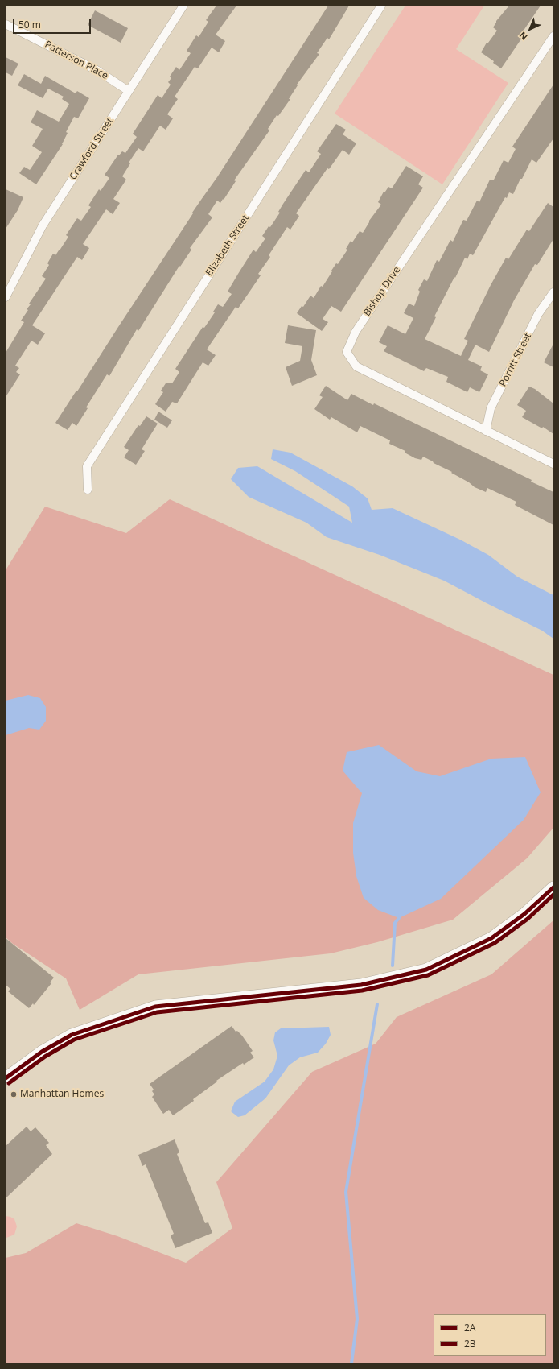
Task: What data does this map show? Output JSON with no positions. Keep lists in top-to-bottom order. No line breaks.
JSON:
{"streets":{"street":["Patterson Place","Crawford Street","Elizabeth Street","Bishop Drive","Porritt Street"]},"crossings":[["Patterson Place","Crawford Street"],["Bishop Drive","Porritt Street"]],"places":["Manhattan Homes"],"lines":["transit line 2A","transit line 2B"],"legend":["2A","2B"],"scale_bar":"50 m","north":"bottom left"}
